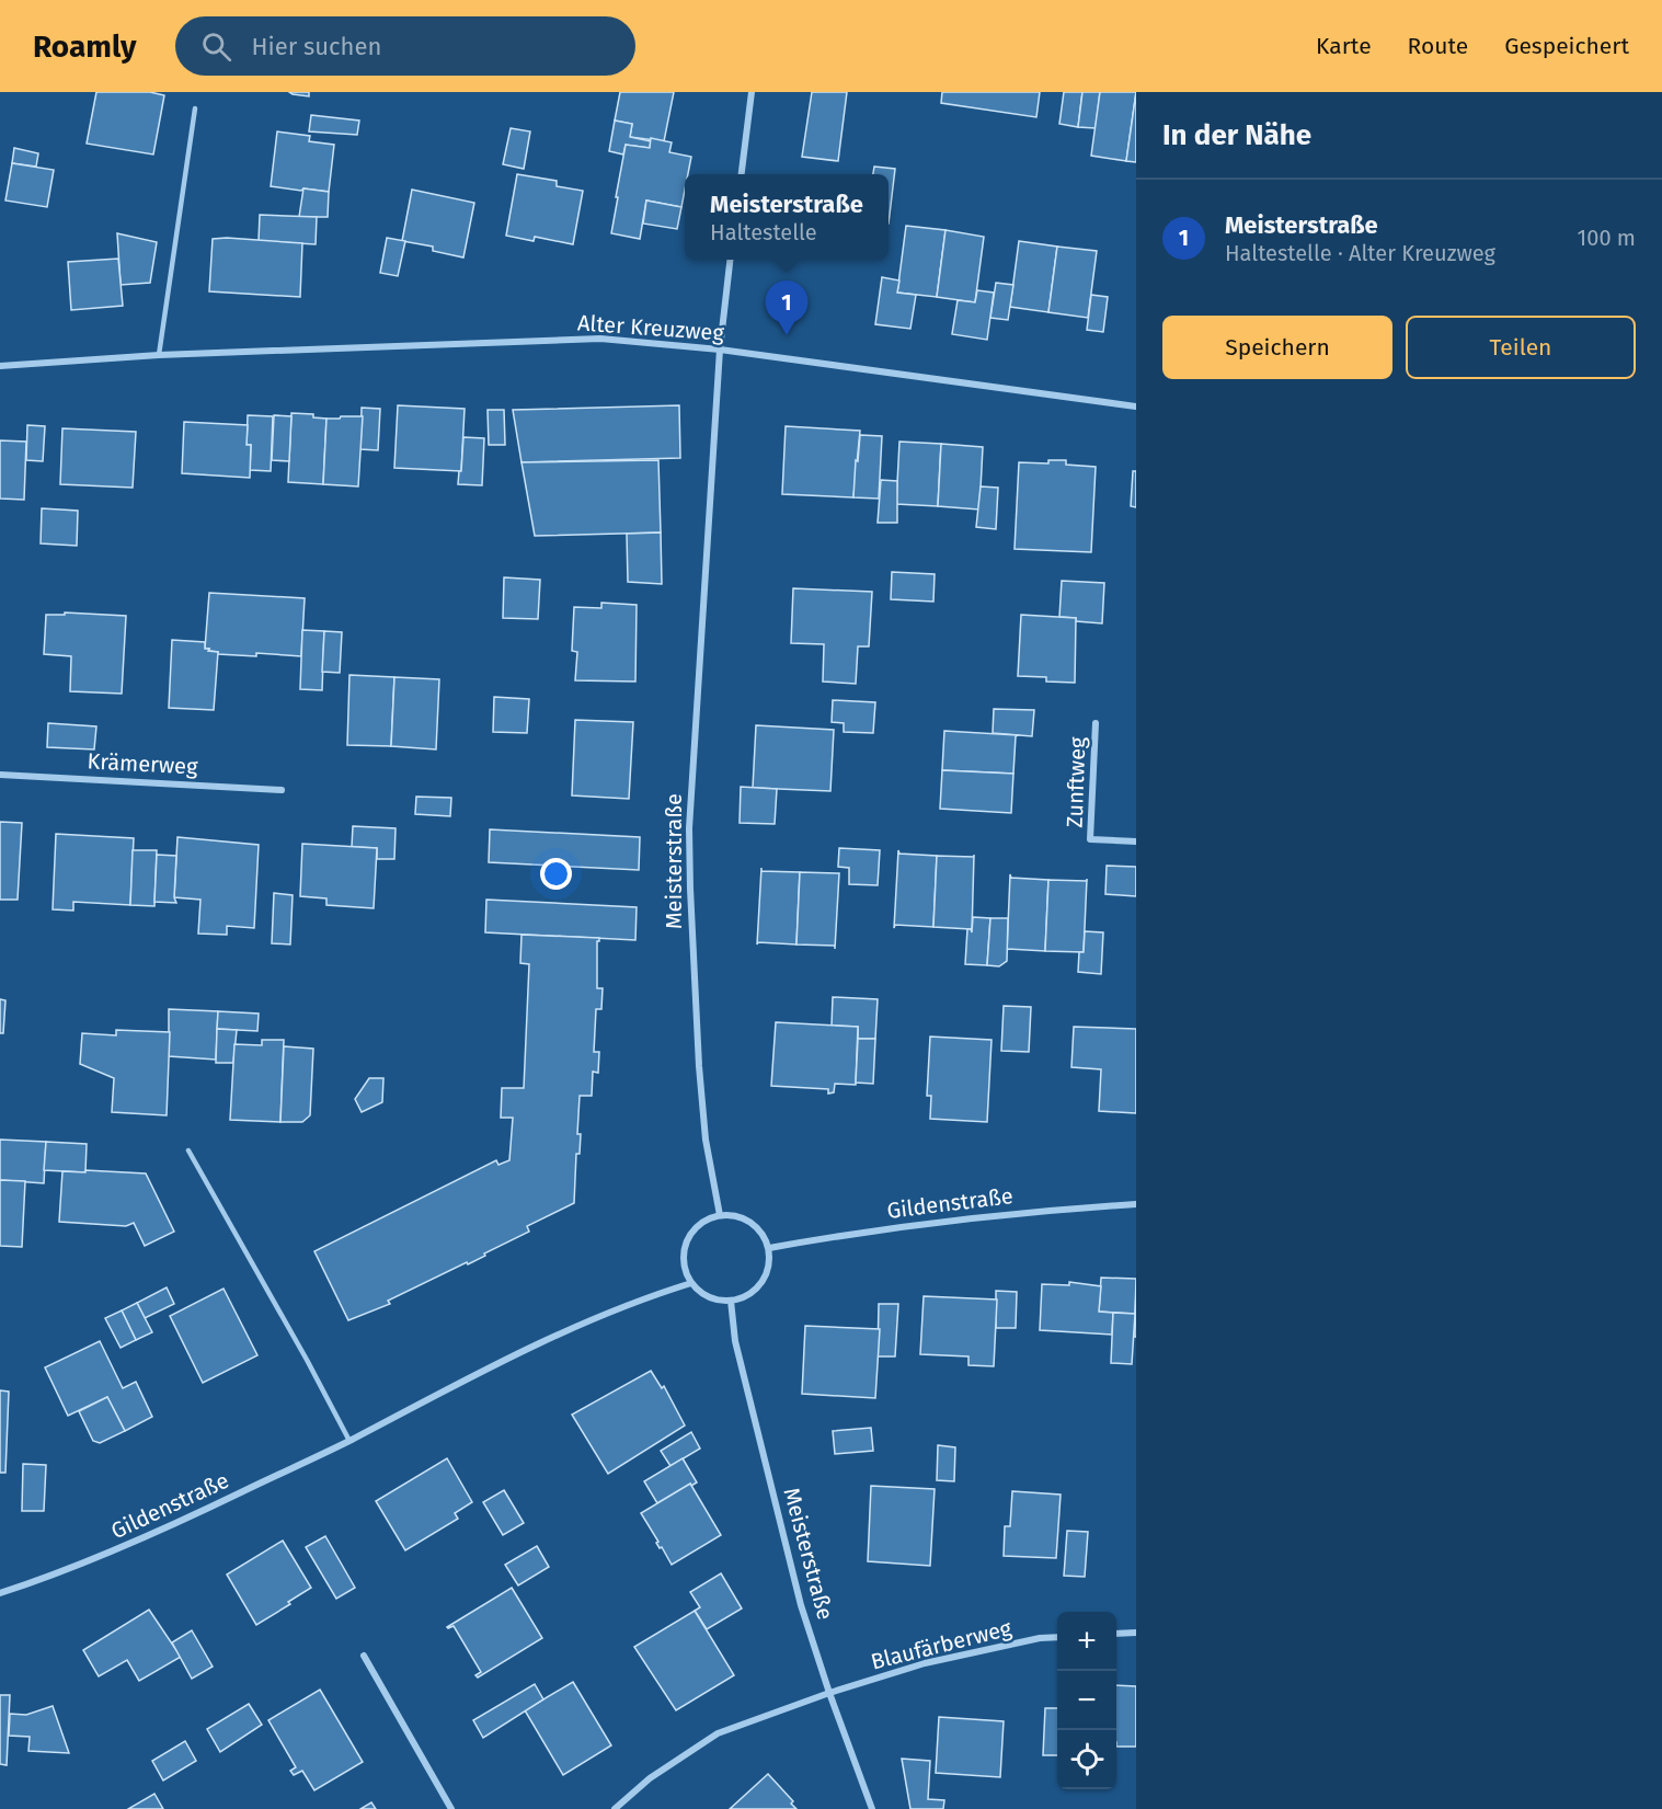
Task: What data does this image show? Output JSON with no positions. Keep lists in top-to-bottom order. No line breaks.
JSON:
{"streets":{"street":["Alter Kreuzweg","Krämerweg","Zunftweg","Meisterstraße","Gildenstraße","Blaufärberweg"]},"crossings":[["Alter Kreuzweg","Meisterstraße"],["Meisterstraße","Gildenstraße"],["Meisterstraße","Blaufärberweg"]],"page":{"header":"Roamly","search":"Hier suchen","nav":["Karte","Route","Gespeichert"],"heading":"In der Nähe","popup":["Meisterstraße","Haltestelle"],"list":[{"mark":"1","name":"Meisterstraße","note":"Haltestelle · Alter Kreuzweg","value":"100 m"}],"pins":"1","buttons":["Speichern","Teilen"],"map_buttons":["+","−"]}}
